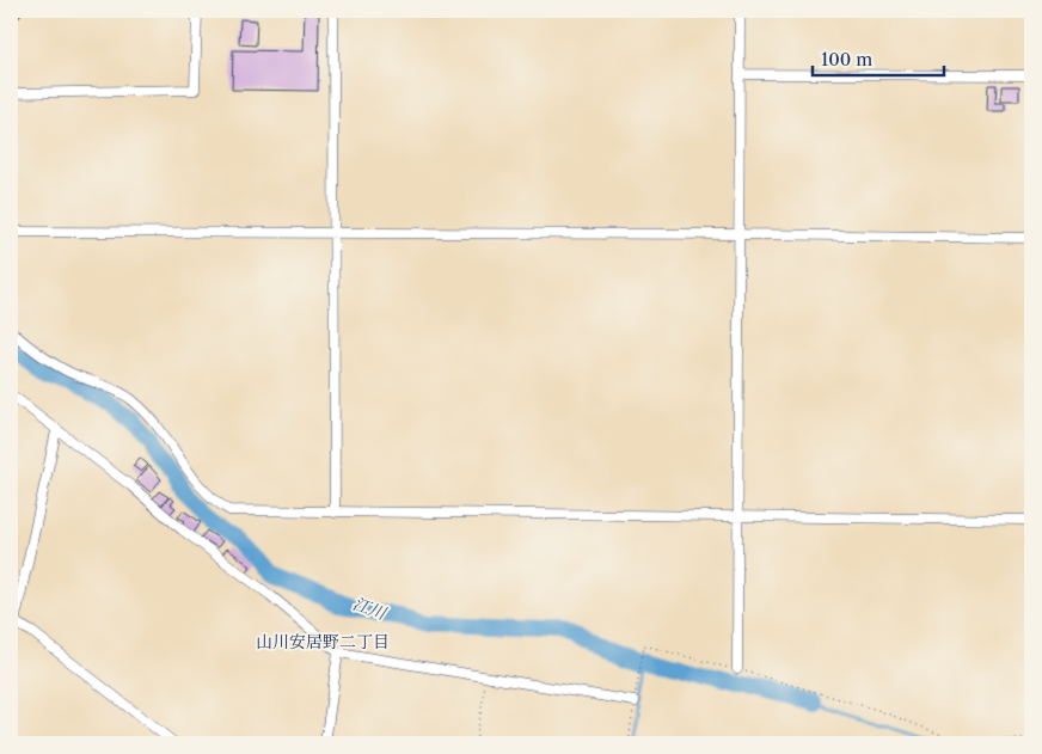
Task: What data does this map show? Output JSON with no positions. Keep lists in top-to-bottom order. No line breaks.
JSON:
{"districts":["山川安居野二丁目"],"water":["江川"],"scale_bar":"100 m"}
